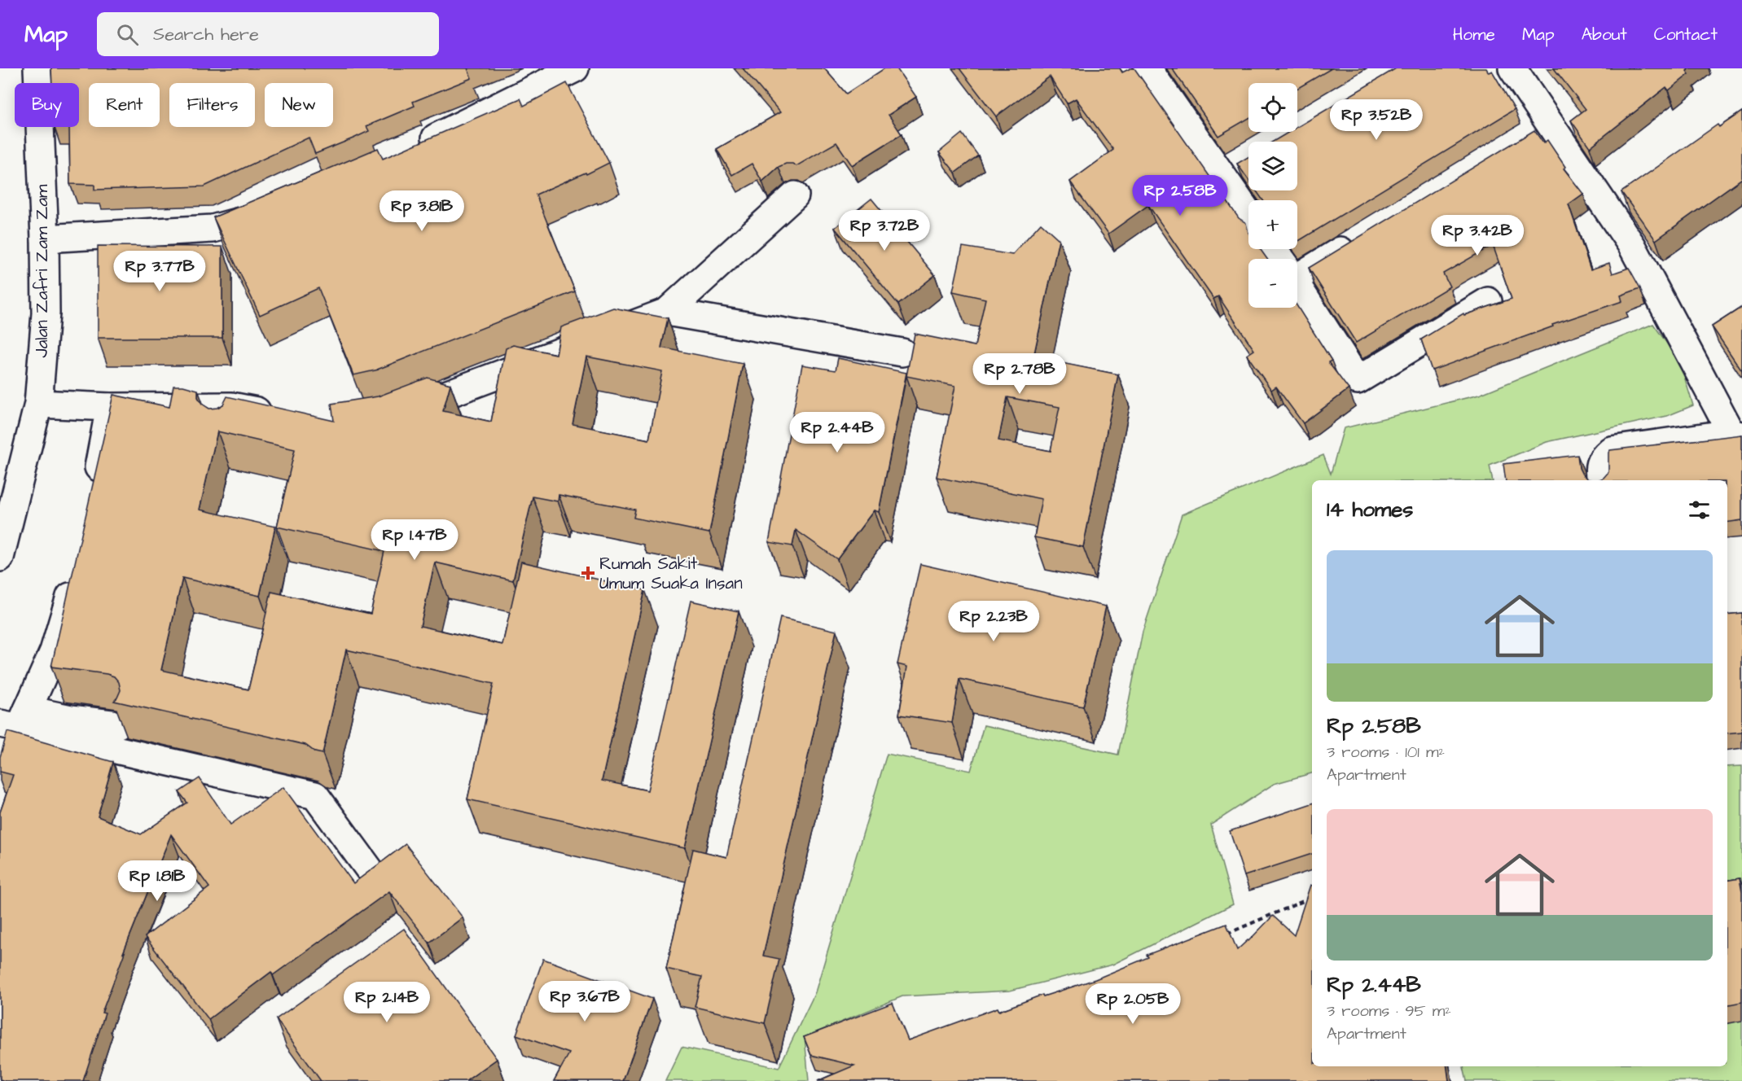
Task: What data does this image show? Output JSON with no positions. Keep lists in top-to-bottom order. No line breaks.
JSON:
{"streets":{"street":["Jalan Zafri Zam Zam"]},"places":{"health":["Rumah Sakit Umum Suaka Insan"]},"page":{"header":"Map","search":"Search here","nav":["Home","Map","About","Contact"],"map_buttons":["+","−"],"chip":["Buy","Rent","Filters","New"],"price":["Rp 3.52B","Rp 2.58B","Rp 3.81B","Rp 3.72B","Rp 3.42B","Rp 3.77B","Rp 2.78B","Rp 2.44B","Rp 1.47B","Rp 2.23B","Rp 1.81B","Rp 3.67B","Rp 2.14B","Rp 2.05B"],"heading":"14 homes","list":[{"name":"Rp 2.58B","note":"3 rooms · 101 m² · Apartment"},{"name":"Rp 2.44B","note":"3 rooms · 95 m² · Apartment"}]}}
